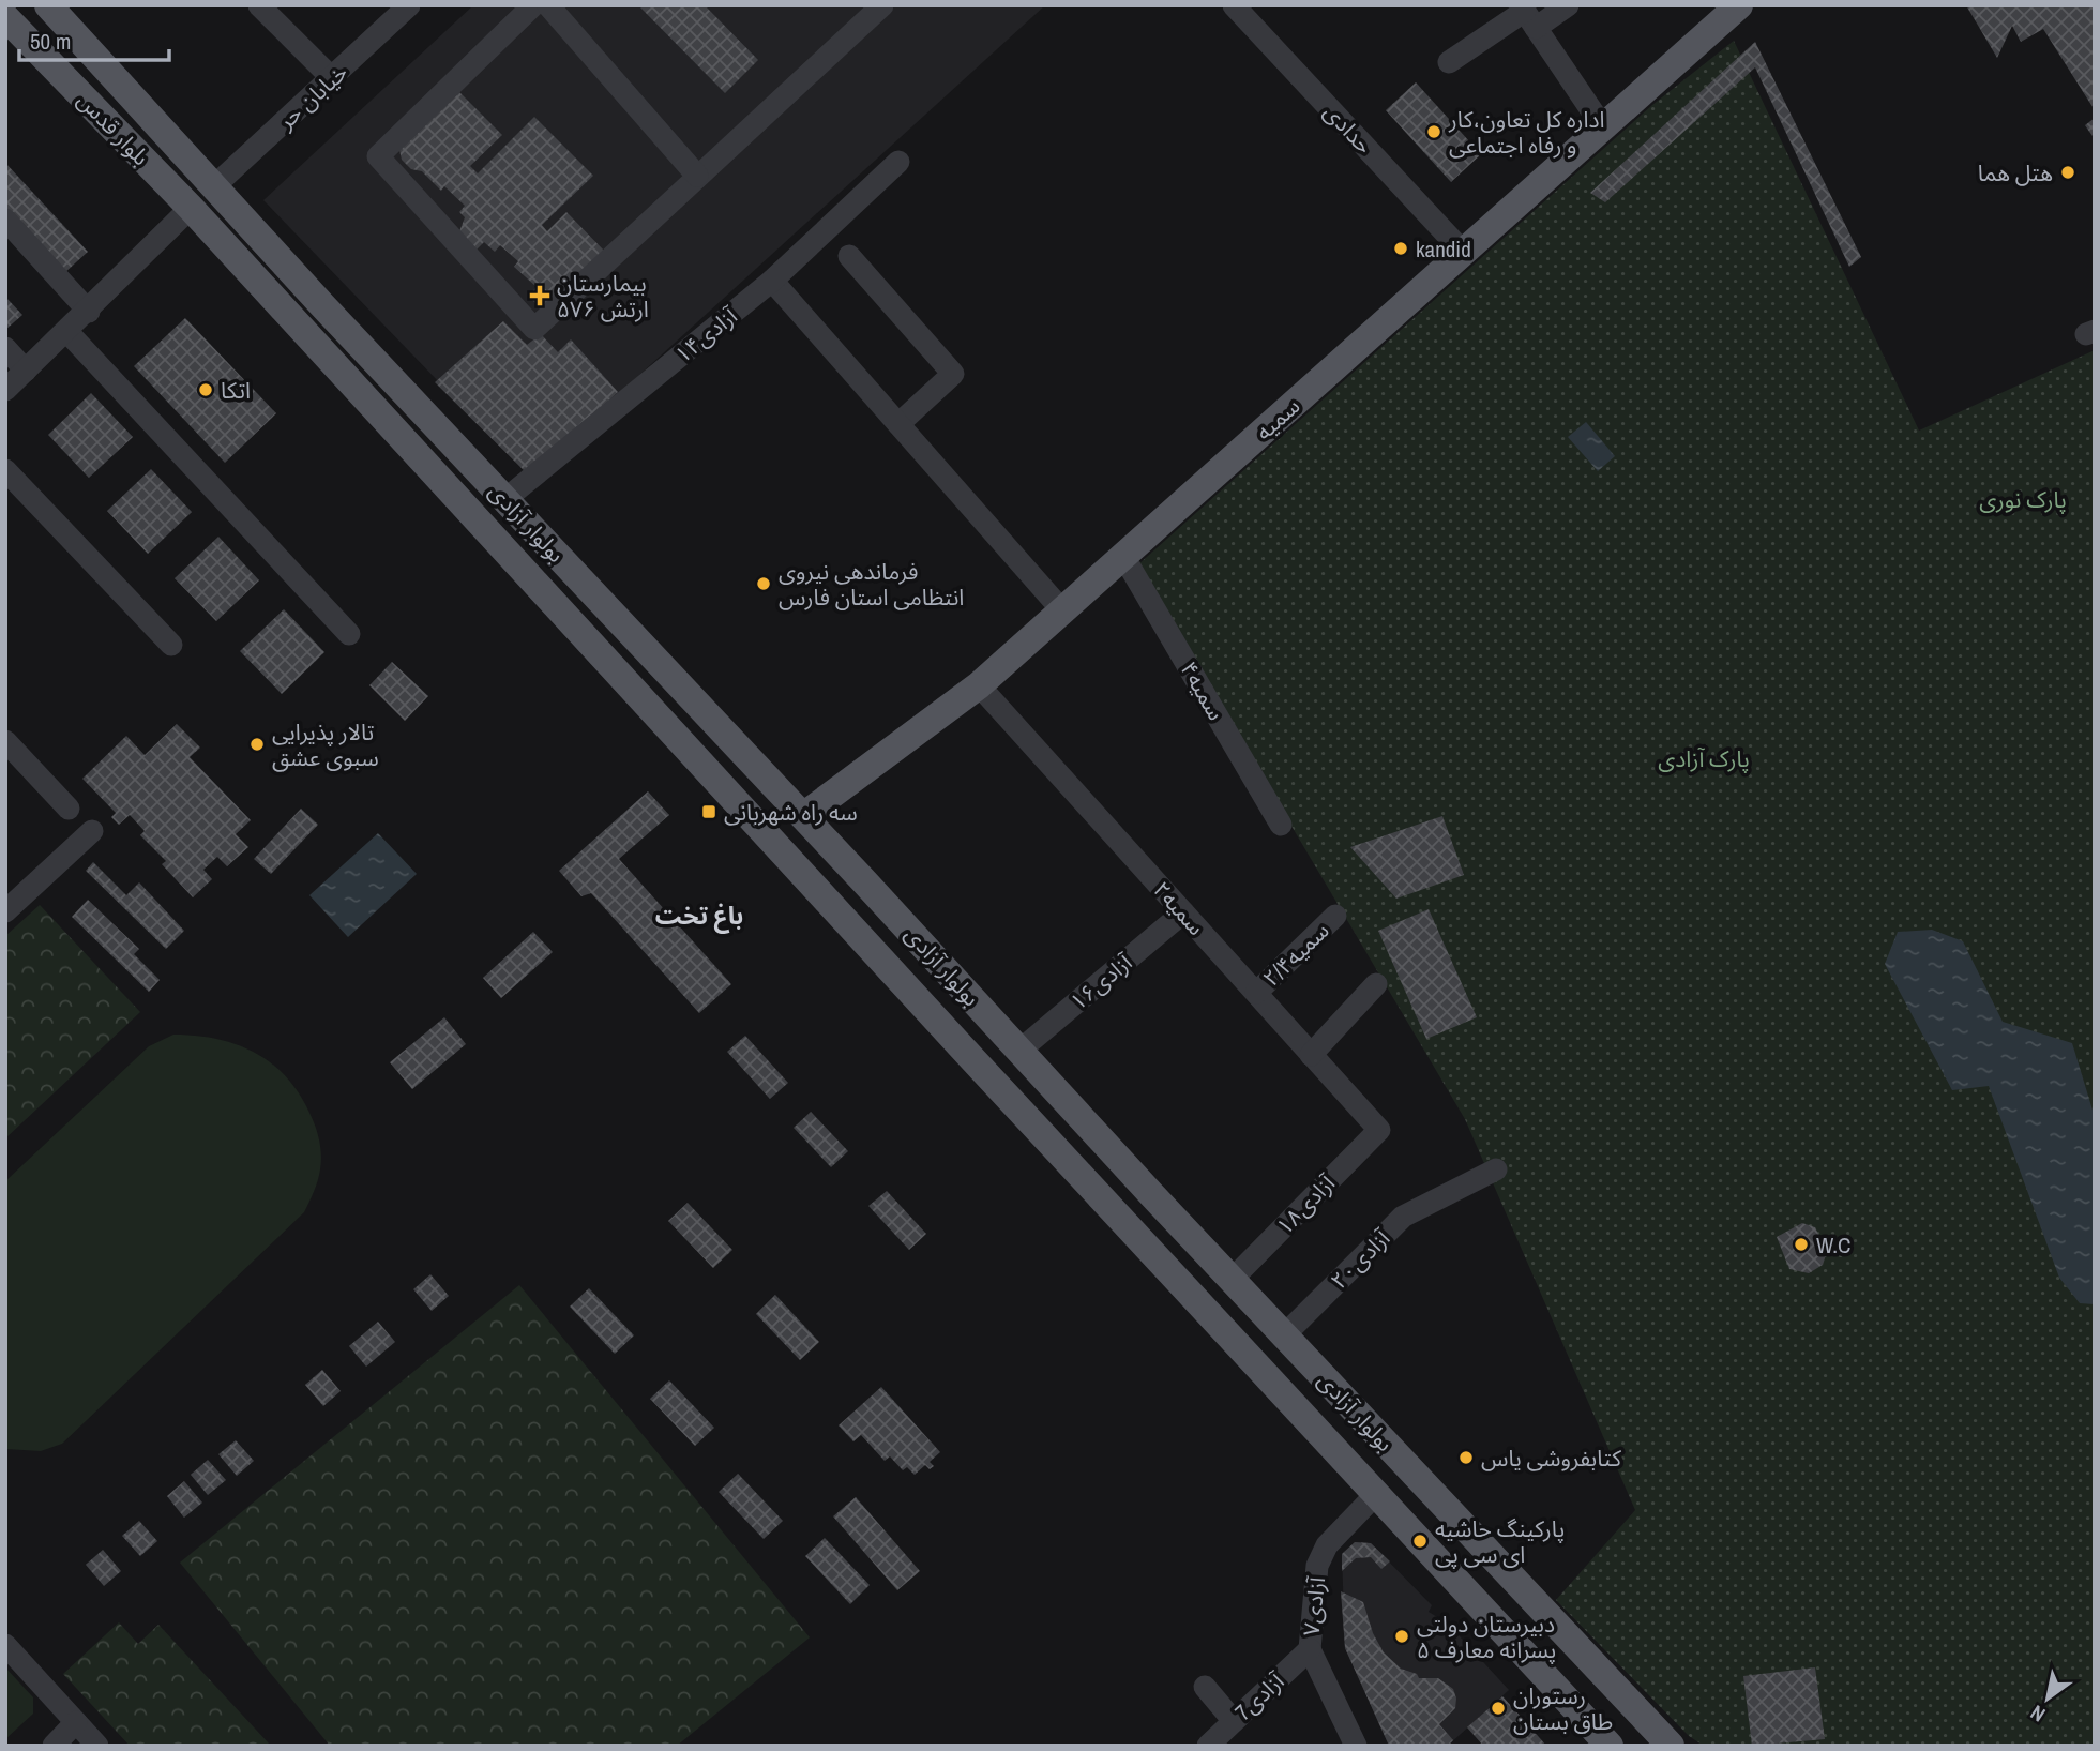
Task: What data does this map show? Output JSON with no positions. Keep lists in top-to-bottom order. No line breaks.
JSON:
{"streets":{"main road":["بلوار قدس","سمیه","بولوار آزادی"],"street":["خیابان حر","حدادی","آزادی۱۴","سمیه۴","۲سمیه","سمیه۲/۴","آزادی۱۶","آزادی۱۸","آزادی۲۰","آزادی۷","7آزادی"]},"crossings":[["خیابان حر","بلوار قدس"],["خیابان حر","بولوار آزادی"],["بلوار قدس","بولوار آزادی"],["حدادی","سمیه"],["آزادی۱۴","بولوار آزادی"],["سمیه","بولوار آزادی"],["سمیه","سمیه۴"],["سمیه","۲سمیه"],["بولوار آزادی","آزادی۱۶"],["بولوار آزادی","آزادی۱۸"],["بولوار آزادی","آزادی۲۰"],["بولوار آزادی","آزادی۷"],["۲سمیه","سمیه۲/۴"],["۲سمیه","آزادی۱۶"],["۲سمیه","آزادی۱۸"],["آزادی۷","7آزادی"]],"districts":["باغ تخت"],"parks":["پارک نوری","پارک آزادی"],"places":{"other":["اداره کل تعاون،کار و رفاه اجتماعی","هتل هما","kandid","اتکا","فرماندهی نیروی انتظامی استان فارس","تالار پذیرایی سبوی عشق","W.C","کتابفروشی یاس","پارکینگ حاشیه ای سی پی","دبیرستان دولتی پسرانه معارف ۵","رستوران طاق بستان"],"health":["بیمارستان ۵۷۶ ارتش"],"transit":["سه راه شهربانی"]},"scale_bar":"50 m","north":"bottom left"}
